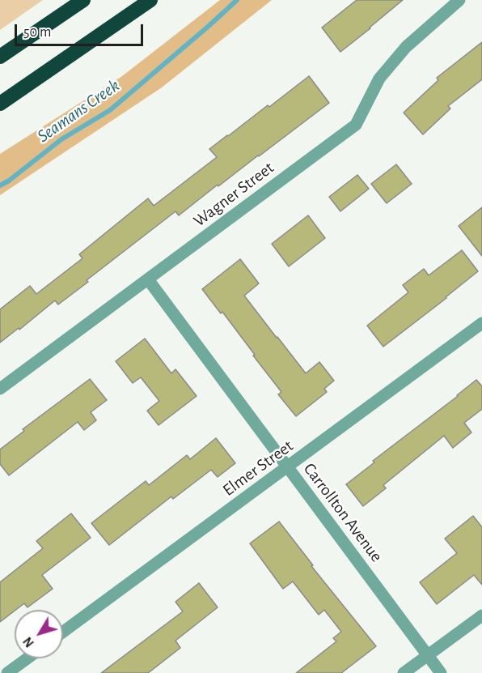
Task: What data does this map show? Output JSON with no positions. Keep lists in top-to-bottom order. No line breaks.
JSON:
{"streets":{"street":["Wagner Street","Elmer Street","Carrollton Avenue"]},"crossings":[["Wagner Street","Carrollton Avenue"],["Elmer Street","Carrollton Avenue"]],"water":["Seamans Creek"],"scale_bar":"50 m","north":"bottom left"}
